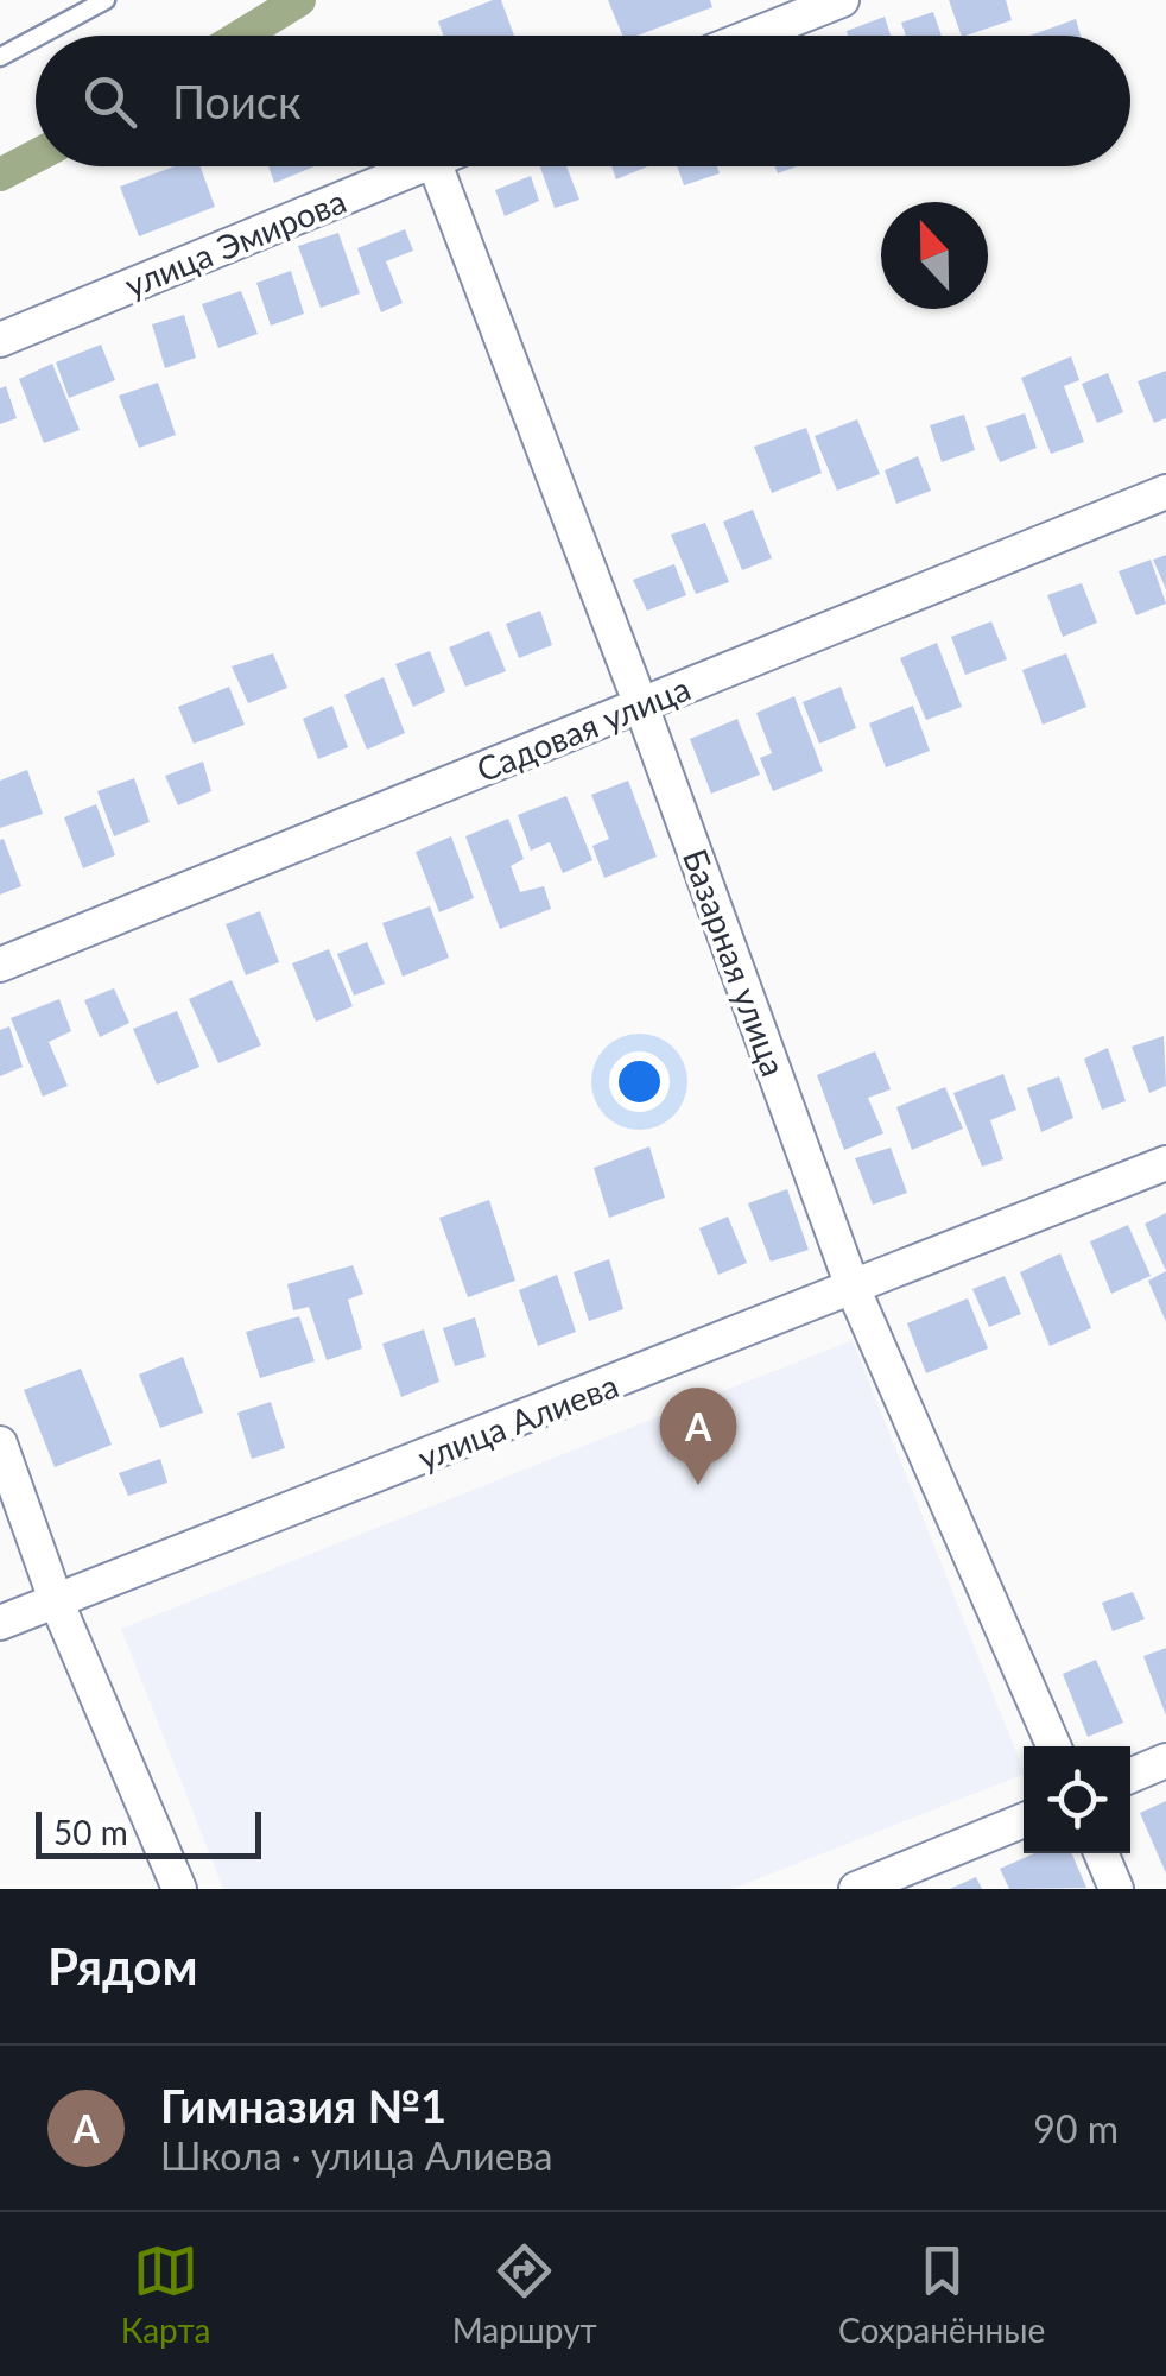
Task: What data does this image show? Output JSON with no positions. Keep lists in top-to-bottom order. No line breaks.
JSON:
{"streets":{"street":["улица Эмирова","Садовая улица","Базарная улица","улица Алиева"]},"crossings":[["Садовая улица","Базарная улица"],["Базарная улица","улица Алиева"]],"scale_bar":"50 m","north":"top","page":{"search":"Поиск","pins":"A","scale":"50 m","heading":"Рядом","list":[{"mark":"A","name":"Гимназия №1","note":"Школа · улица Алиева","value":"90 m"}],"nav":["Карта","Маршрут","Сохранённые"]}}
